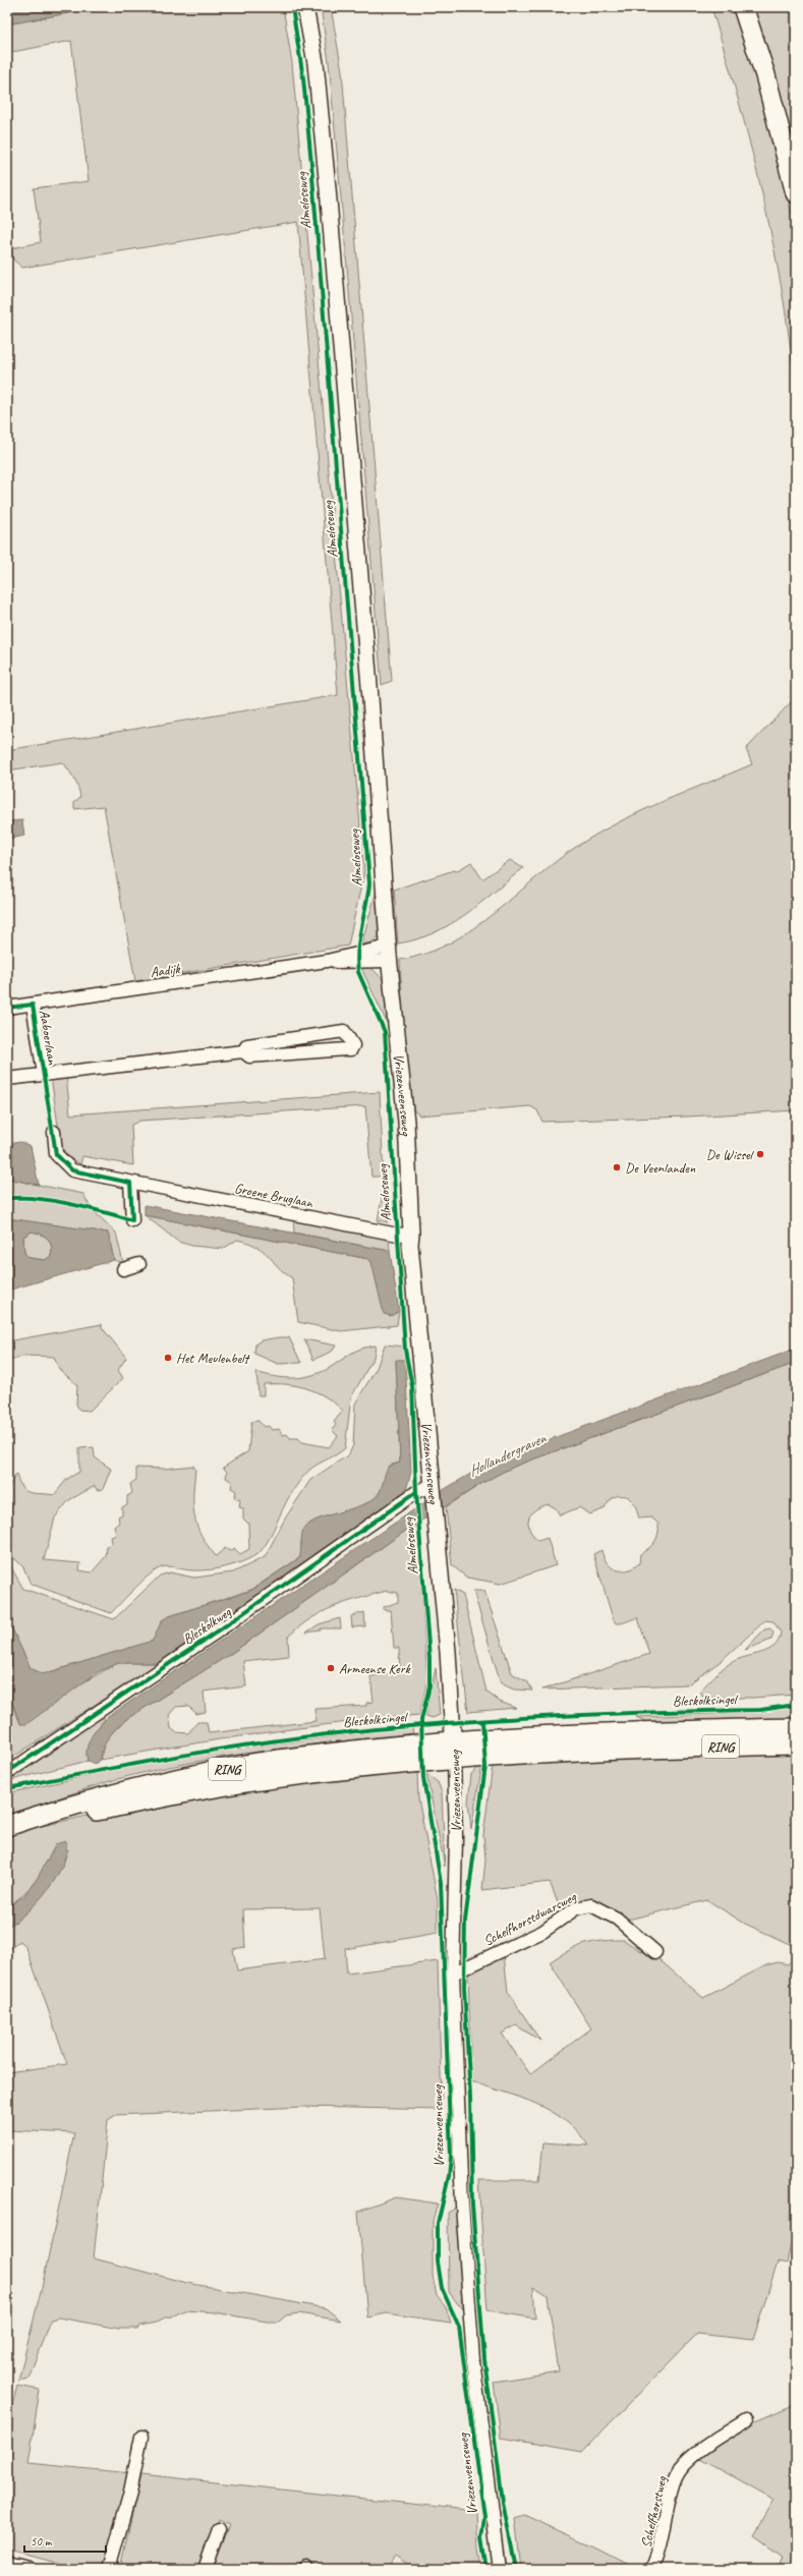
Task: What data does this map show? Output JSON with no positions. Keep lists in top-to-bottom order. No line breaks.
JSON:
{"streets":{"main road":["Bleskolksingel","RING"],"street":["Almeloseweg","Aadijk","Aaboerlaan","Vriezenveenseweg","Groene Bruglaan","Bleskolkweg","Schelfhorstdwarsweg","Schelfhorstweg"]},"crossings":[["Almeloseweg","Aadijk"],["Almeloseweg","Vriezenveenseweg"],["Aadijk","Aaboerlaan"],["Aadijk","Vriezenveenseweg"],["Vriezenveenseweg","Groene Bruglaan"],["Vriezenveenseweg","Bleskolkweg"],["Vriezenveenseweg","Bleskolksingel"],["Vriezenveenseweg","Schelfhorstdwarsweg"]],"water":["Hollandergraven"],"places":["De Wissel","De Veenlanden","Het Meulenbelt","Armeense Kerk"],"scale_bar":"50 m"}
